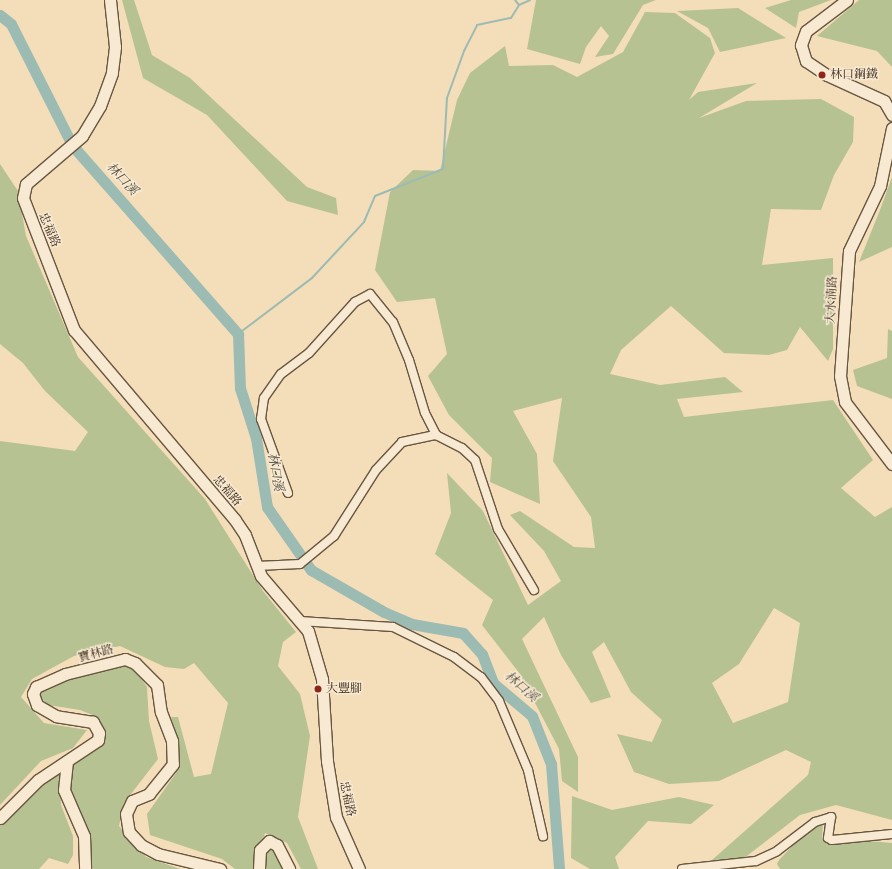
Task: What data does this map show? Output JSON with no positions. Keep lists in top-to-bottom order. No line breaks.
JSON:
{"streets":{"street":["忠福路","大水湳路","寶林路"]},"water":["林口溪"],"places":["林口鋼鐵","大豐腳"]}
